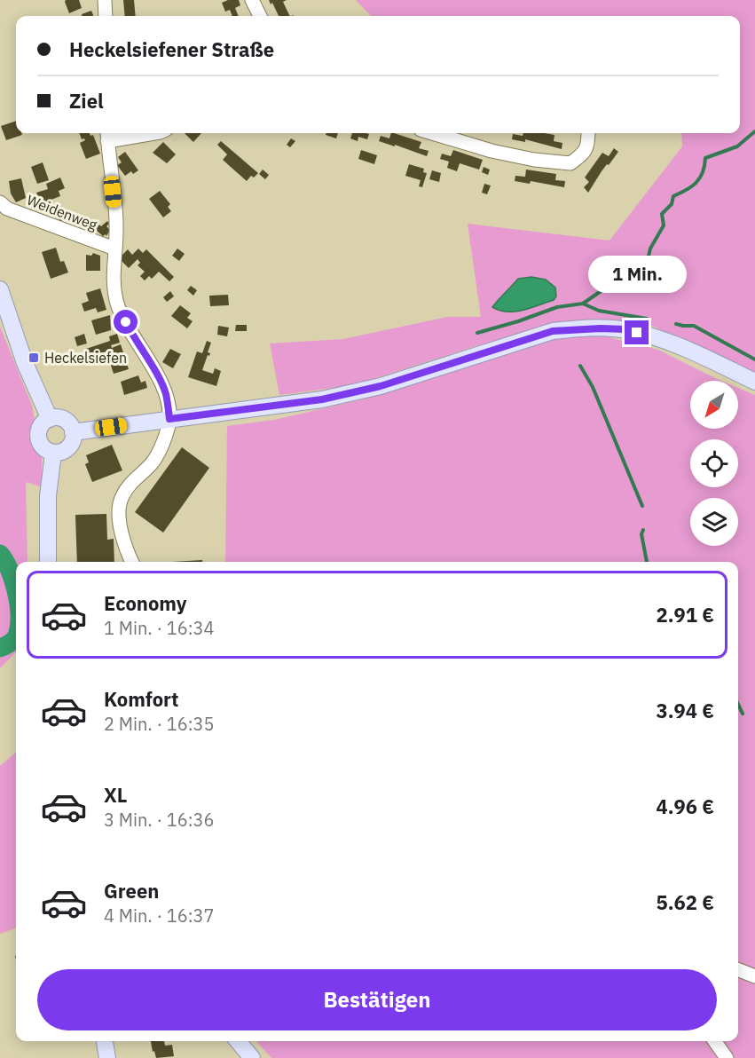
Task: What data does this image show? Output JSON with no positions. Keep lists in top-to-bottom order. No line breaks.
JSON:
{"streets":{"street":["Weidenweg"]},"places":{"transit":["Heckelsiefen"]},"north":"bottom left","page":{"banner":["Heckelsiefener Straße","Ziel"],"bubble":"1 Min.","list":[{"name":"Economy","note":"1 Min. · 16:34","value":"2.91 €"},{"name":"Komfort","note":"2 Min. · 16:35","value":"3.94 €"},{"name":"XL","note":"3 Min. · 16:36","value":"4.96 €"},{"name":"Green","note":"4 Min. · 16:37","value":"5.62 €"}],"buttons":"Bestätigen"}}
